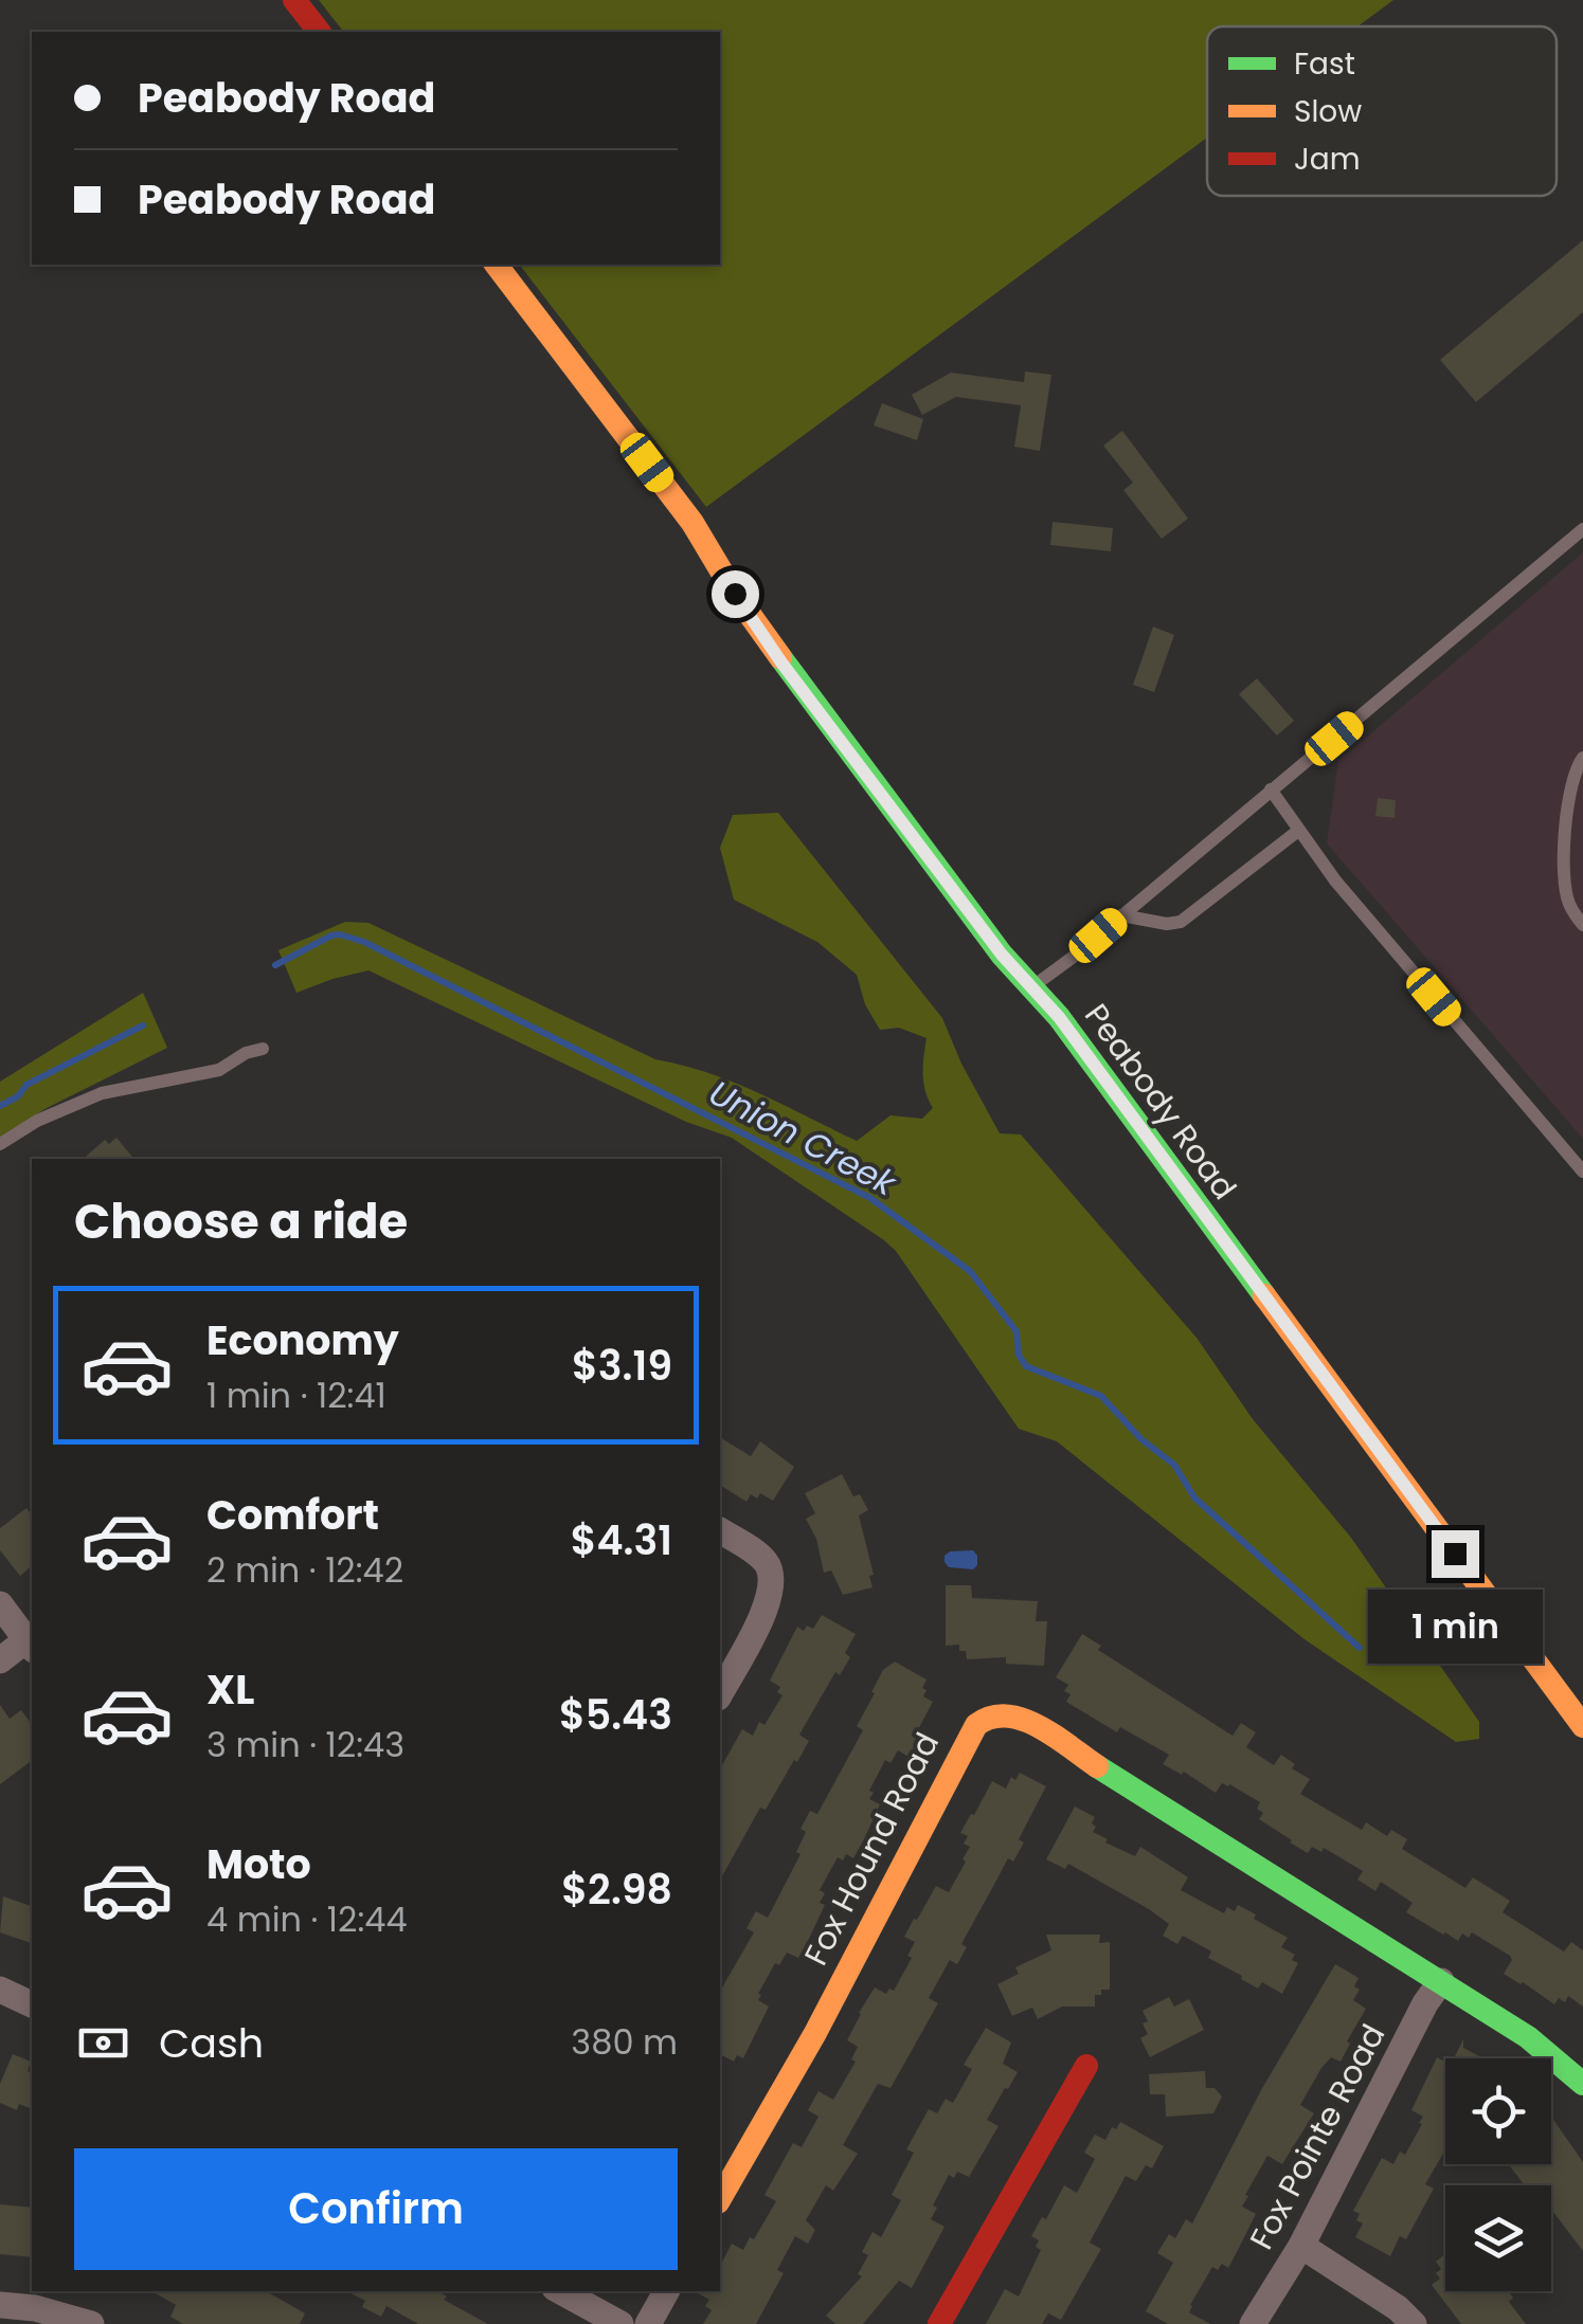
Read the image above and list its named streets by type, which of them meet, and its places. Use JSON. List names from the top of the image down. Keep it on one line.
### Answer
{"streets":{"main road":["Peabody Road","Fox Hound Road"],"street":["Fox Pointe Road"]},"crossings":[["Fox Hound Road","Fox Pointe Road"]],"water":["Union Creek"],"legend":["Fast","Slow","Jam"],"page":{"banner":["Peabody Road","Peabody Road"],"heading":"Choose a ride","list":[{"name":"Economy","note":"1 min · 12:41","value":"$3.19"},{"name":"Comfort","note":"2 min · 12:42","value":"$4.31"},{"name":"XL","note":"3 min · 12:43","value":"$5.43"},{"name":"Moto","note":"4 min · 12:44","value":"$2.98"}],"bubble":"1 min","pay":["Cash","380 m"],"buttons":"Confirm"}}
